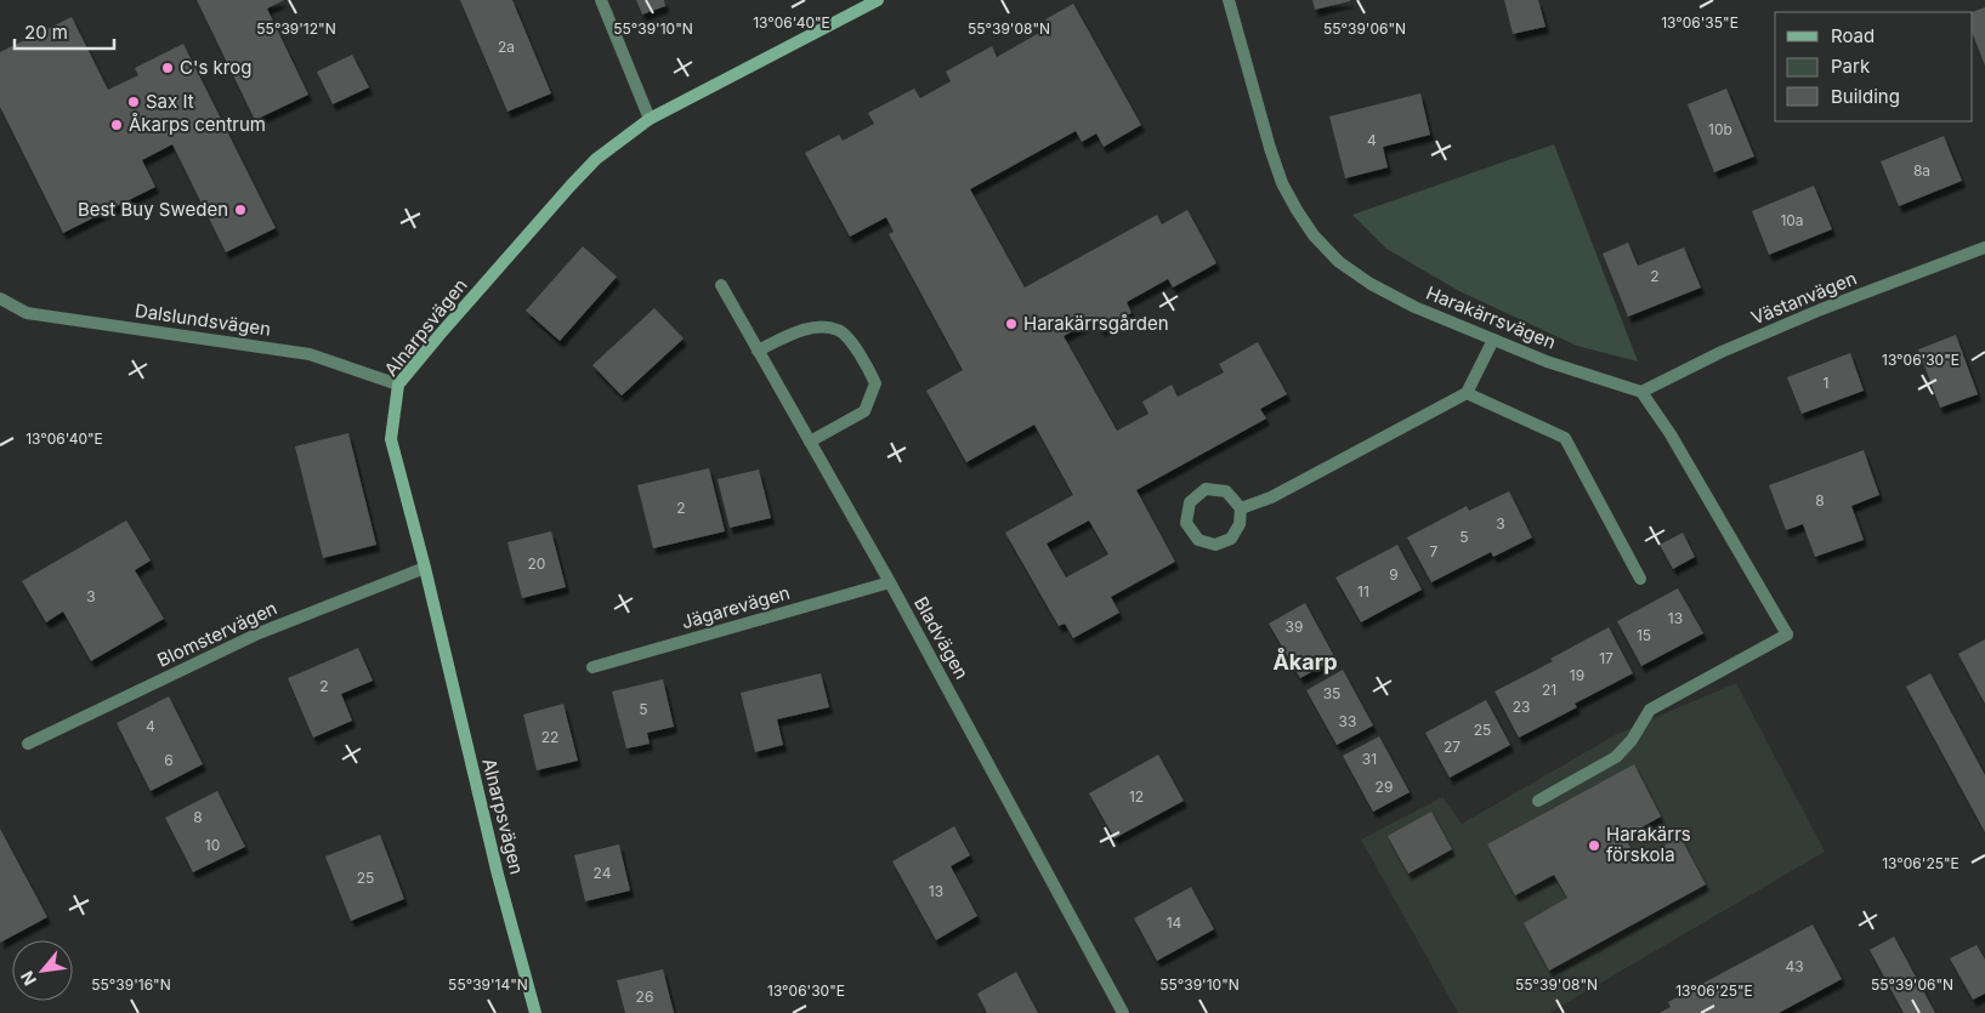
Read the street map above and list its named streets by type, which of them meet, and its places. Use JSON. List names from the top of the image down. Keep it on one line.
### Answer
{"streets":{"street":["Västanvägen","Harakärrsvägen","Dalslundsvägen","Alnarpsvägen","Jägarevägen","Blomstervägen","Bladvägen"]},"crossings":[["Västanvägen","Harakärrsvägen"],["Dalslundsvägen","Alnarpsvägen"],["Alnarpsvägen","Blomstervägen"],["Jägarevägen","Bladvägen"]],"districts":["Åkarp"],"places":["C's krog","Sax It","Åkarps centrum","Best Buy Sweden","Harakärrsgården","Harakärrs förskola"],"house_numbers":["2a","10b","4","8a","10a","2","1","8","2","3","5","7","20","9","11","3","13","39","15","17","19","2","21","35","23","5","33","4","25","22","27","31","6","29","12","8","10","24","25","13","14","43","26"],"legend":["Road","Park","Building"],"scale_bar":"20 m","north":"bottom left","coordinates":["13°06'35\"E","13°06'40\"E","55°39'12\"N","55°39'10\"N","55°39'08\"N","55°39'06\"N","13°06'30\"E","13°06'25\"E","55°39'16\"N","55°39'14\"N"]}
